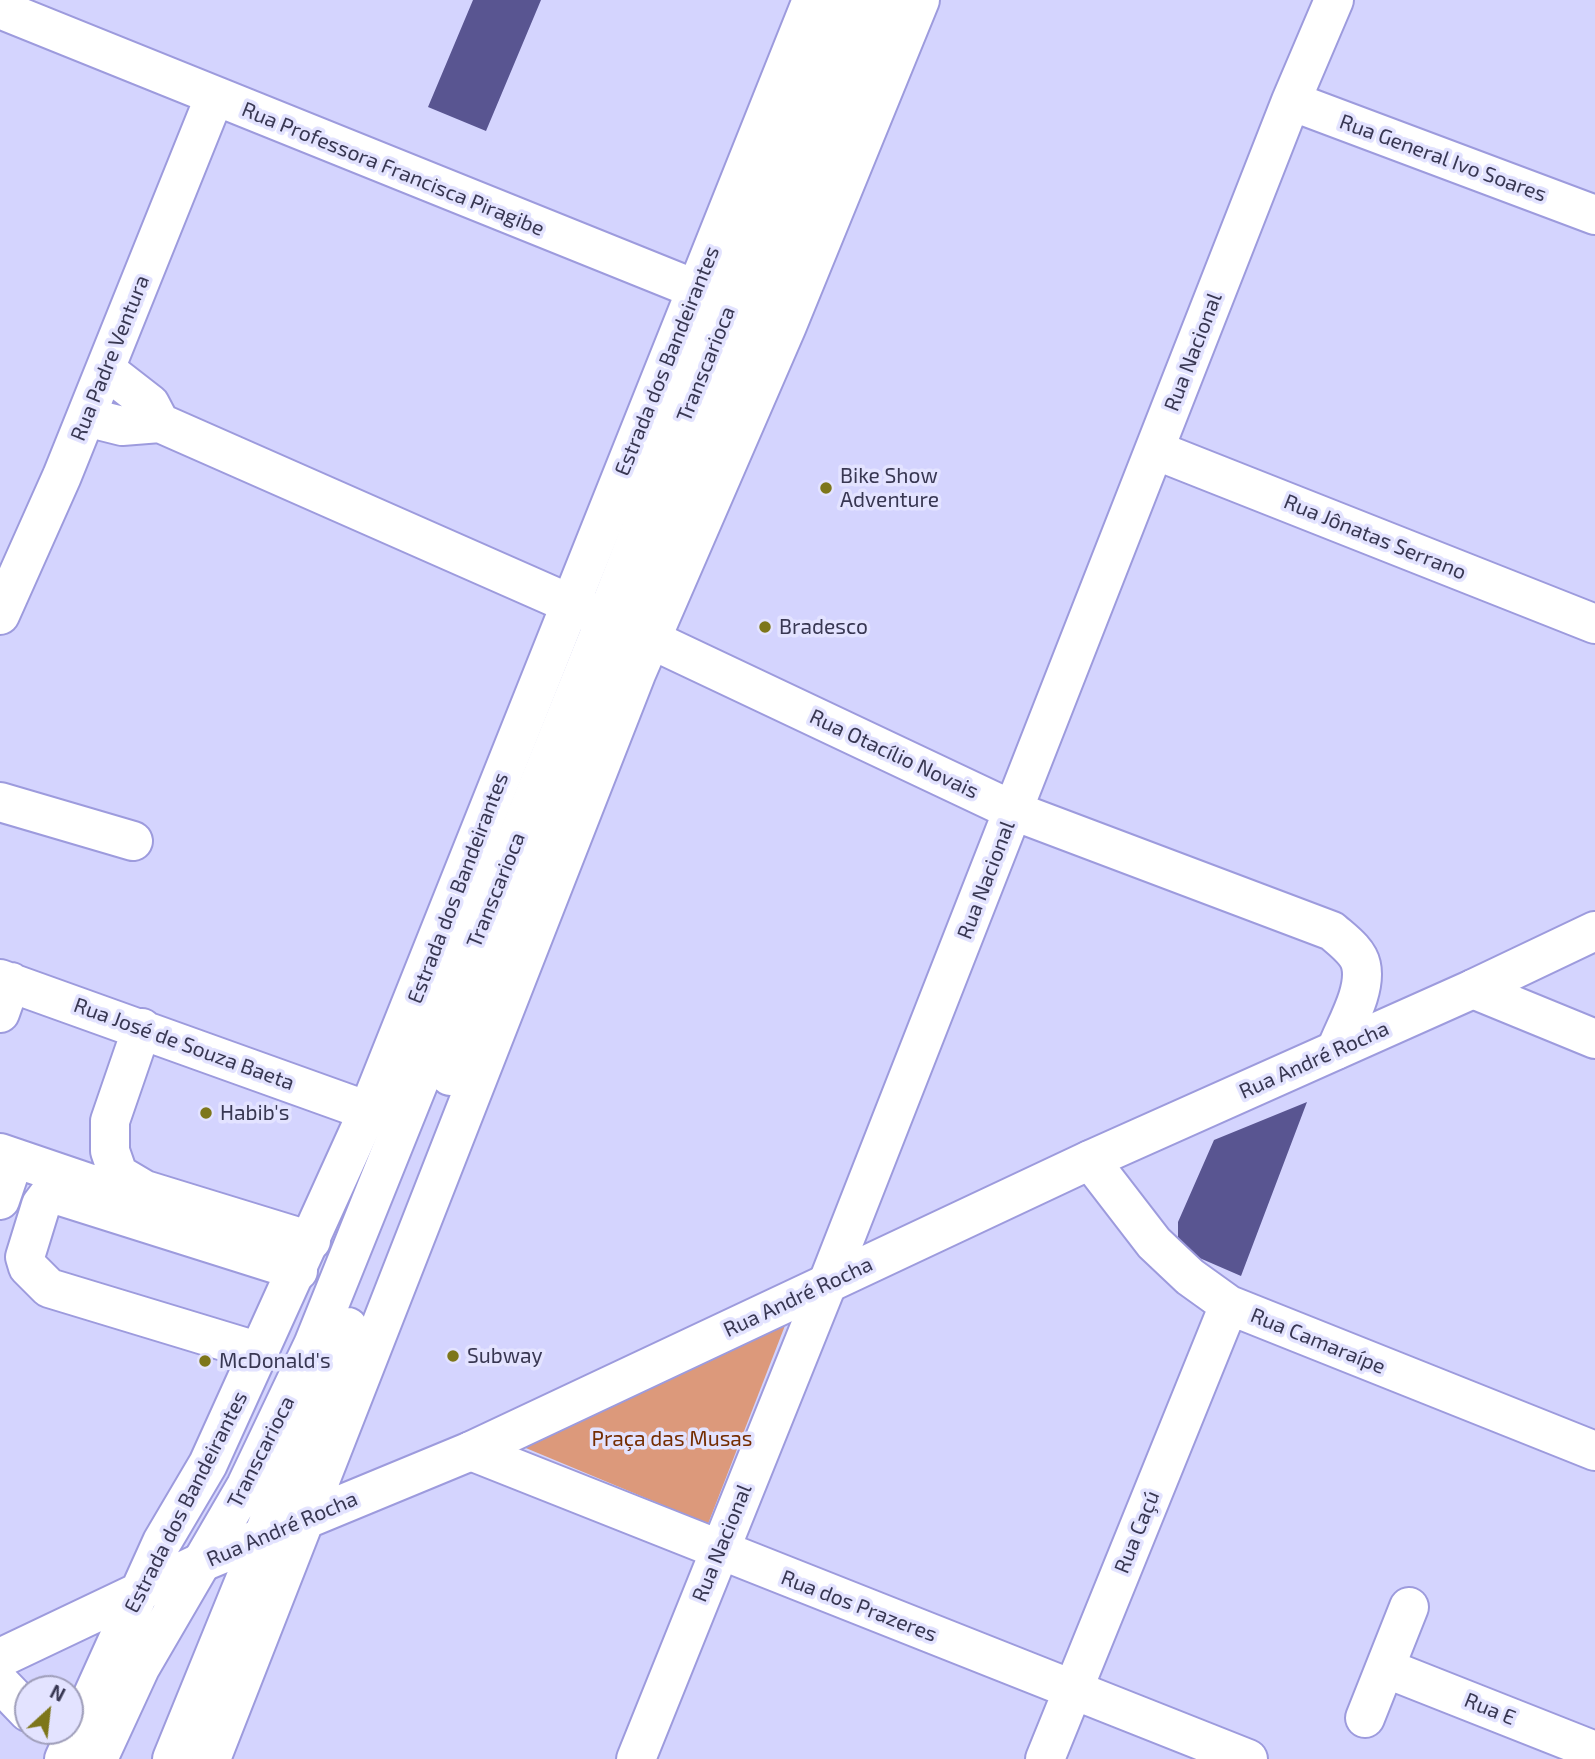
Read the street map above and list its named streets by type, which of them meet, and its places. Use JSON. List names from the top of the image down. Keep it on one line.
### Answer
{"streets":{"street":["Rua General Ivo Soares","Rua Professora Francisca Piragibe","Rua Nacional","Rua Padre Ventura","Estrada dos Bandeirantes","Transcarioca","Rua Jônatas Serrano","Rua Otacílio Novais","Rua José de Souza Baeta","Rua André Rocha","Rua Camaraípe","Rua Caçú","Rua dos Prazeres","Rua E"]},"crossings":[["Rua General Ivo Soares","Rua Nacional"],["Rua Professora Francisca Piragibe","Rua Padre Ventura"],["Rua Professora Francisca Piragibe","Estrada dos Bandeirantes"],["Rua Professora Francisca Piragibe","Transcarioca"],["Rua Nacional","Rua Jônatas Serrano"],["Rua Nacional","Rua Otacílio Novais"],["Rua Nacional","Rua André Rocha"],["Rua Nacional","Rua dos Prazeres"],["Estrada dos Bandeirantes","Transcarioca"],["Estrada dos Bandeirantes","Rua Otacílio Novais"],["Estrada dos Bandeirantes","Rua José de Souza Baeta"],["Estrada dos Bandeirantes","Rua André Rocha"],["Transcarioca","Rua Otacílio Novais"],["Transcarioca","Rua André Rocha"],["Rua Otacílio Novais","Rua André Rocha"],["Rua André Rocha","Rua Camaraípe"],["Rua André Rocha","Rua dos Prazeres"],["Rua Camaraípe","Rua Caçú"],["Rua Caçú","Rua dos Prazeres"]],"parks":["Praça das Musas"],"places":["Bike Show Adventure","Bradesco","Habib's","Subway","McDonald's"],"north":"top right"}
